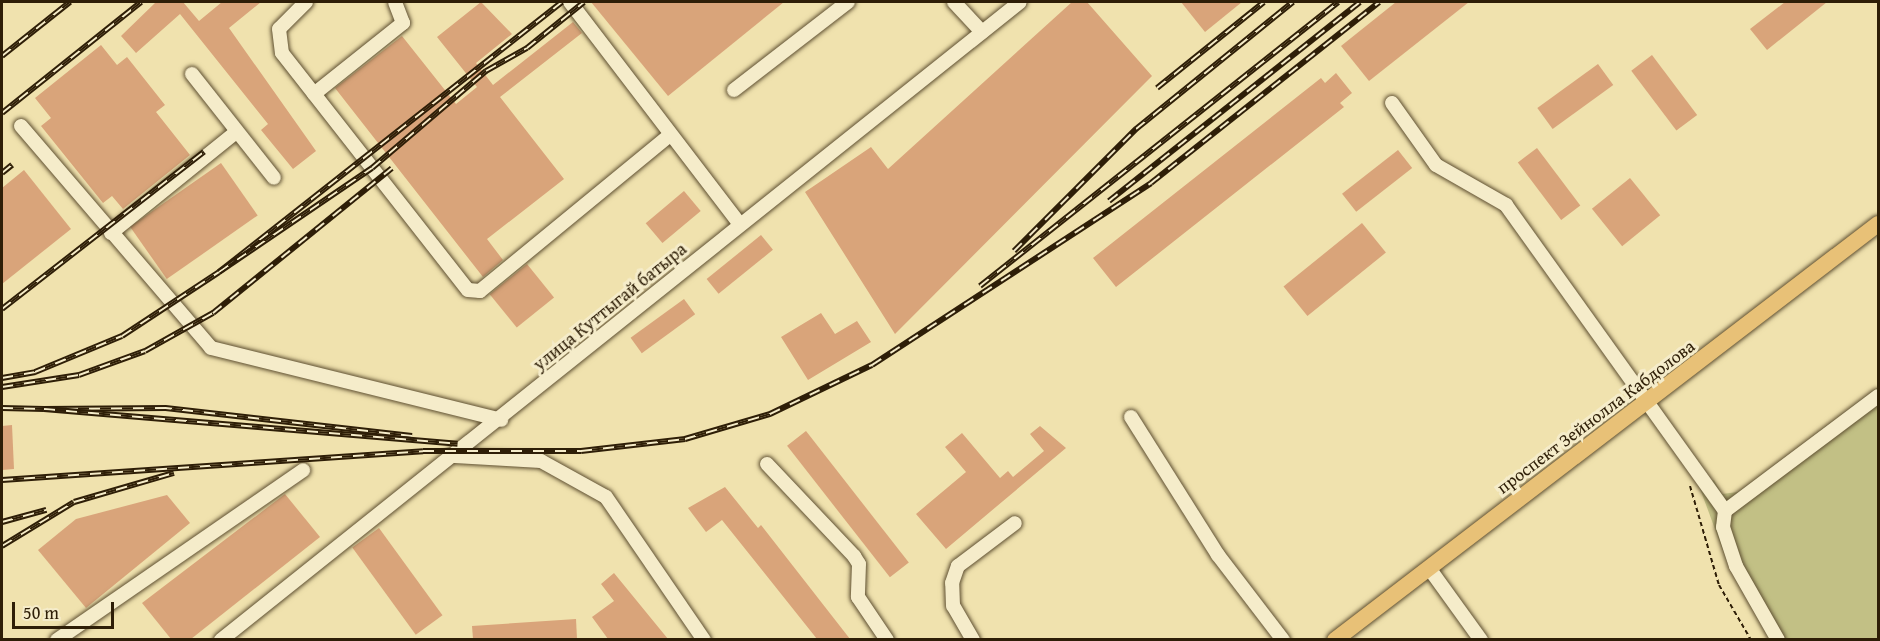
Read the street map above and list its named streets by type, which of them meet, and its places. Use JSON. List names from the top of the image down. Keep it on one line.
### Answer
{"streets":{"main road":["проспект Зейнолла Кабдолова"],"street":["улица Куттыгай батыра"]},"scale_bar":"50 m"}
